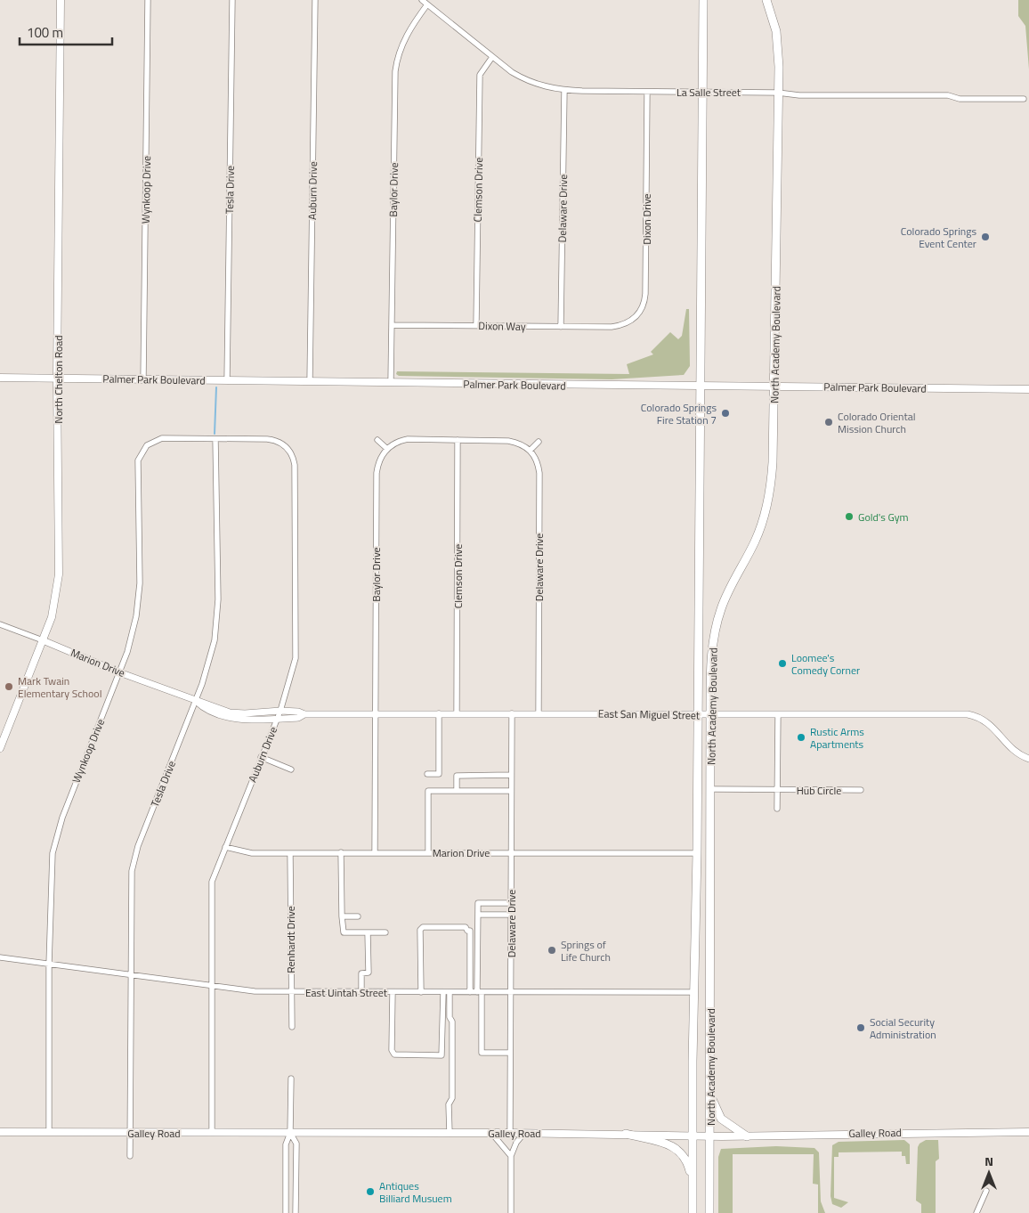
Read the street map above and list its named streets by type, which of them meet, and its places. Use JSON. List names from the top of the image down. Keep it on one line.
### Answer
{"streets":{"highway":["North Academy Boulevard"],"main road":["North Chelton Road","Palmer Park Boulevard","Galley Road"],"street":["La Salle Street","Wynkoop Drive","Tesla Drive","Baylor Drive","Clemson Drive","Auburn Drive","Delaware Drive","Dixon Drive","Dixon Way","Marion Drive","East San Miguel Street","Hub Circle","Renhardt Drive","East Uintah Street"]},"crossings":[["La Salle Street","Baylor Drive"],["La Salle Street","Clemson Drive"],["La Salle Street","Delaware Drive"],["La Salle Street","Dixon Drive"],["La Salle Street","North Academy Boulevard"],["Wynkoop Drive","Tesla Drive"],["Wynkoop Drive","Auburn Drive"],["Wynkoop Drive","Palmer Park Boulevard"],["Wynkoop Drive","Marion Drive"],["Wynkoop Drive","East Uintah Street"],["Wynkoop Drive","Galley Road"],["Tesla Drive","Auburn Drive"],["Tesla Drive","Palmer Park Boulevard"],["Tesla Drive","Marion Drive"],["Tesla Drive","East Uintah Street"],["Tesla Drive","Galley Road"],["Baylor Drive","Dixon Way"],["Baylor Drive","Palmer Park Boulevard"],["Baylor Drive","Marion Drive"],["Baylor Drive","East San Miguel Street"],["Clemson Drive","Dixon Way"],["Clemson Drive","East San Miguel Street"],["Auburn Drive","Palmer Park Boulevard"],["Auburn Drive","Marion Drive"],["Auburn Drive","East San Miguel Street"],["Auburn Drive","East Uintah Street"],["Auburn Drive","Galley Road"],["Delaware Drive","Dixon Way"],["Delaware Drive","Marion Drive"],["Delaware Drive","East San Miguel Street"],["Delaware Drive","East Uintah Street"],["Delaware Drive","Galley Road"],["Dixon Drive","Dixon Way"],["North Academy Boulevard","Palmer Park Boulevard"],["North Academy Boulevard","Marion Drive"],["North Academy Boulevard","East San Miguel Street"],["North Academy Boulevard","Hub Circle"],["North Academy Boulevard","East Uintah Street"],["North Academy Boulevard","Galley Road"],["North Chelton Road","Palmer Park Boulevard"],["North Chelton Road","Marion Drive"],["Marion Drive","East San Miguel Street"],["Marion Drive","Renhardt Drive"],["Renhardt Drive","East Uintah Street"]],"places":["Colorado Springs Event Center","Colorado Springs Fire Station 7","Colorado Oriental Mission Church","Gold's Gym","Loomee's Comedy Corner","Mark Twain Elementary School","Rustic Arms Apartments","Springs of Life Church","Social Security Administration","Antiques Billiard Musuem"],"scale_bar":"100 m","north":"top"}
